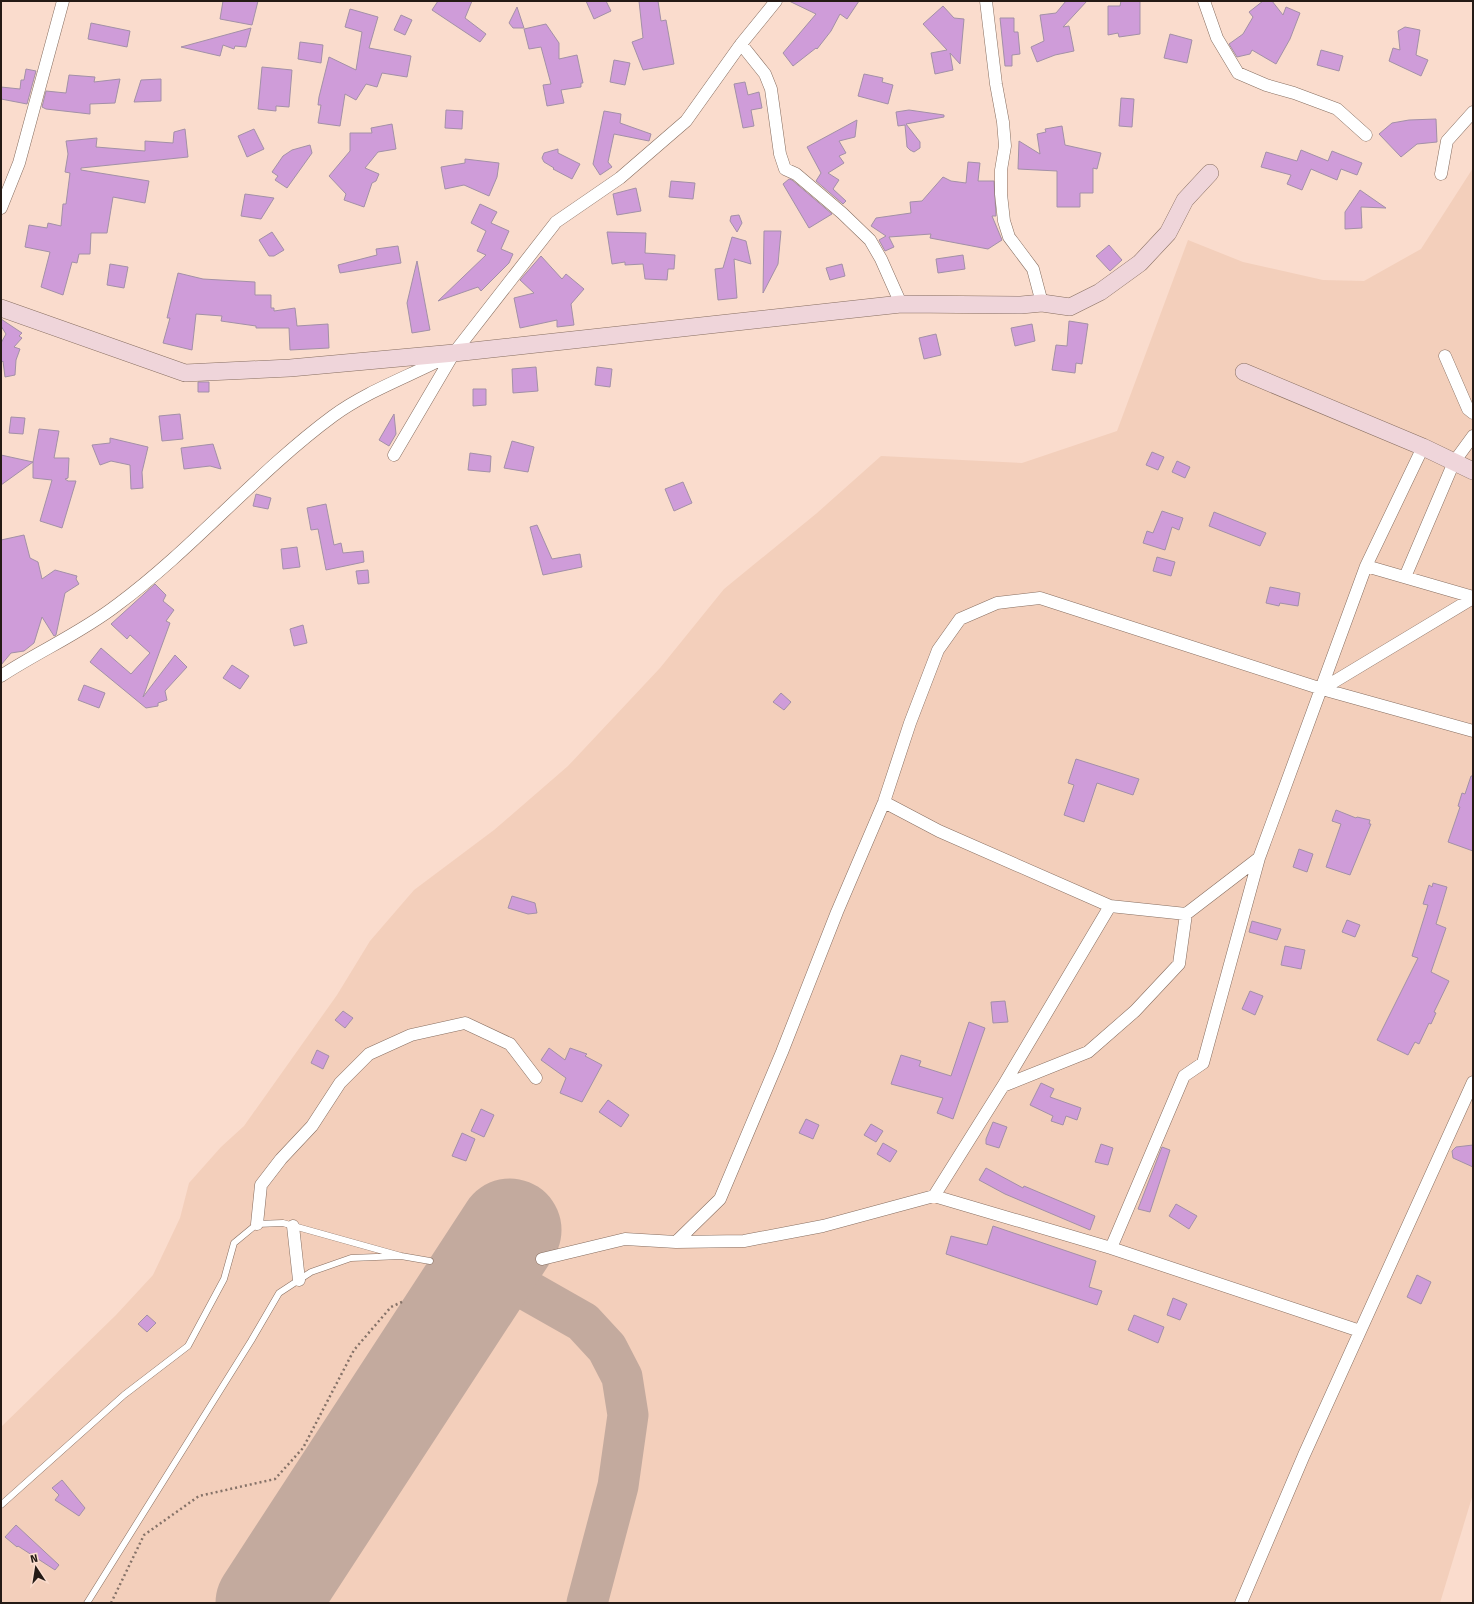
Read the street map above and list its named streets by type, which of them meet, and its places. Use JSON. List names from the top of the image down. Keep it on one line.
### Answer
{"north":"top"}
